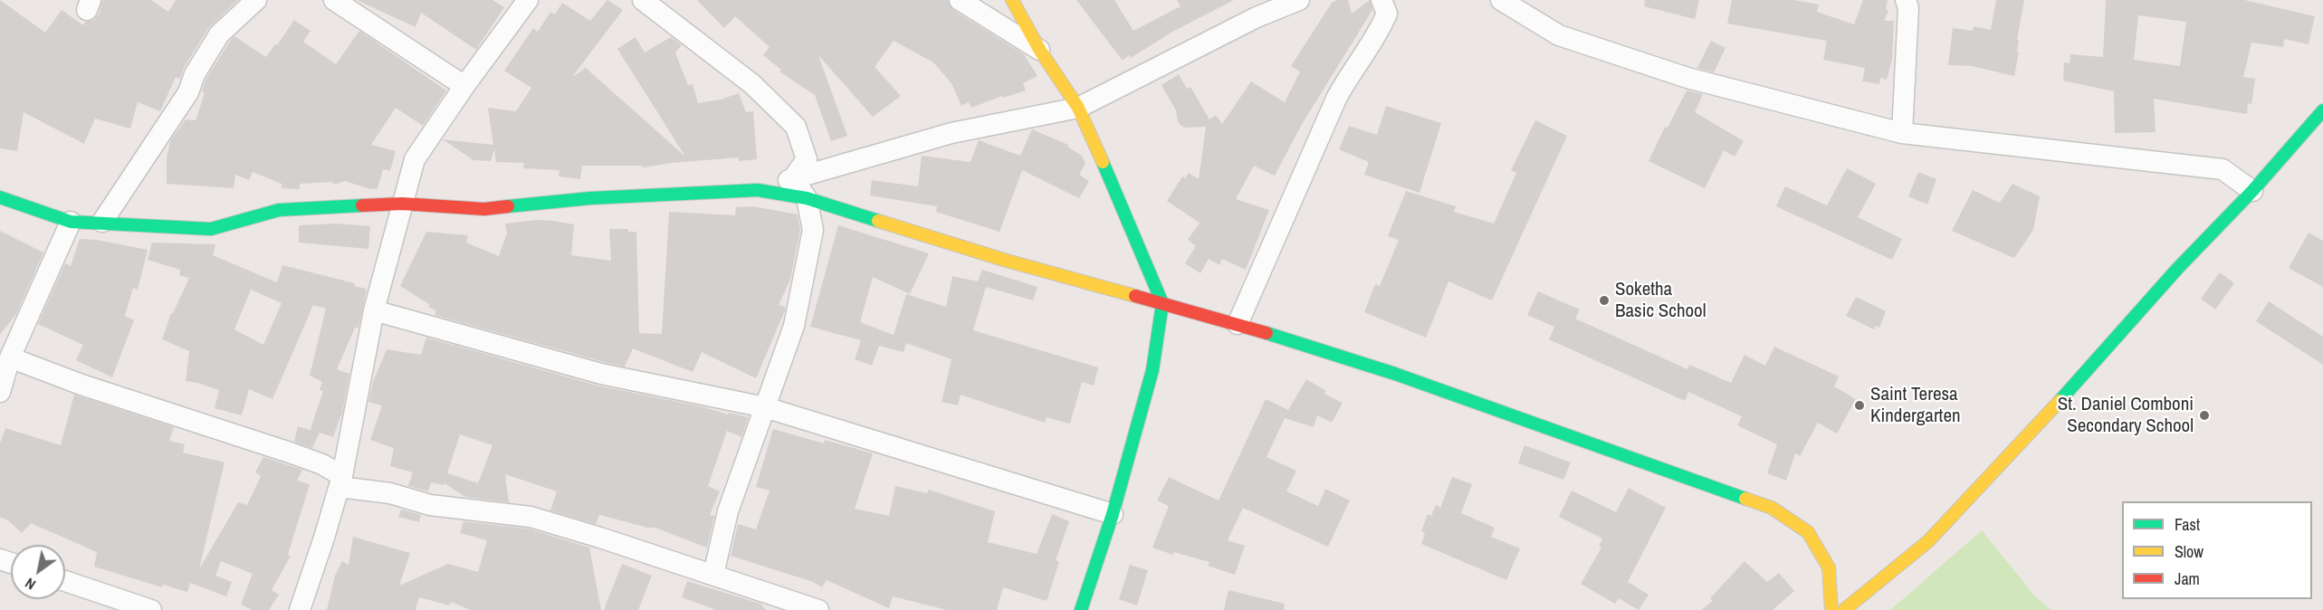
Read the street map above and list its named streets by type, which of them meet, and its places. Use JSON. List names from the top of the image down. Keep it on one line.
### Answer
{"places":["Soketha Basic School","Saint Teresa Kindergarten","St. Daniel Comboni Secondary School"],"legend":["Fast","Slow","Jam"],"north":"bottom left"}
